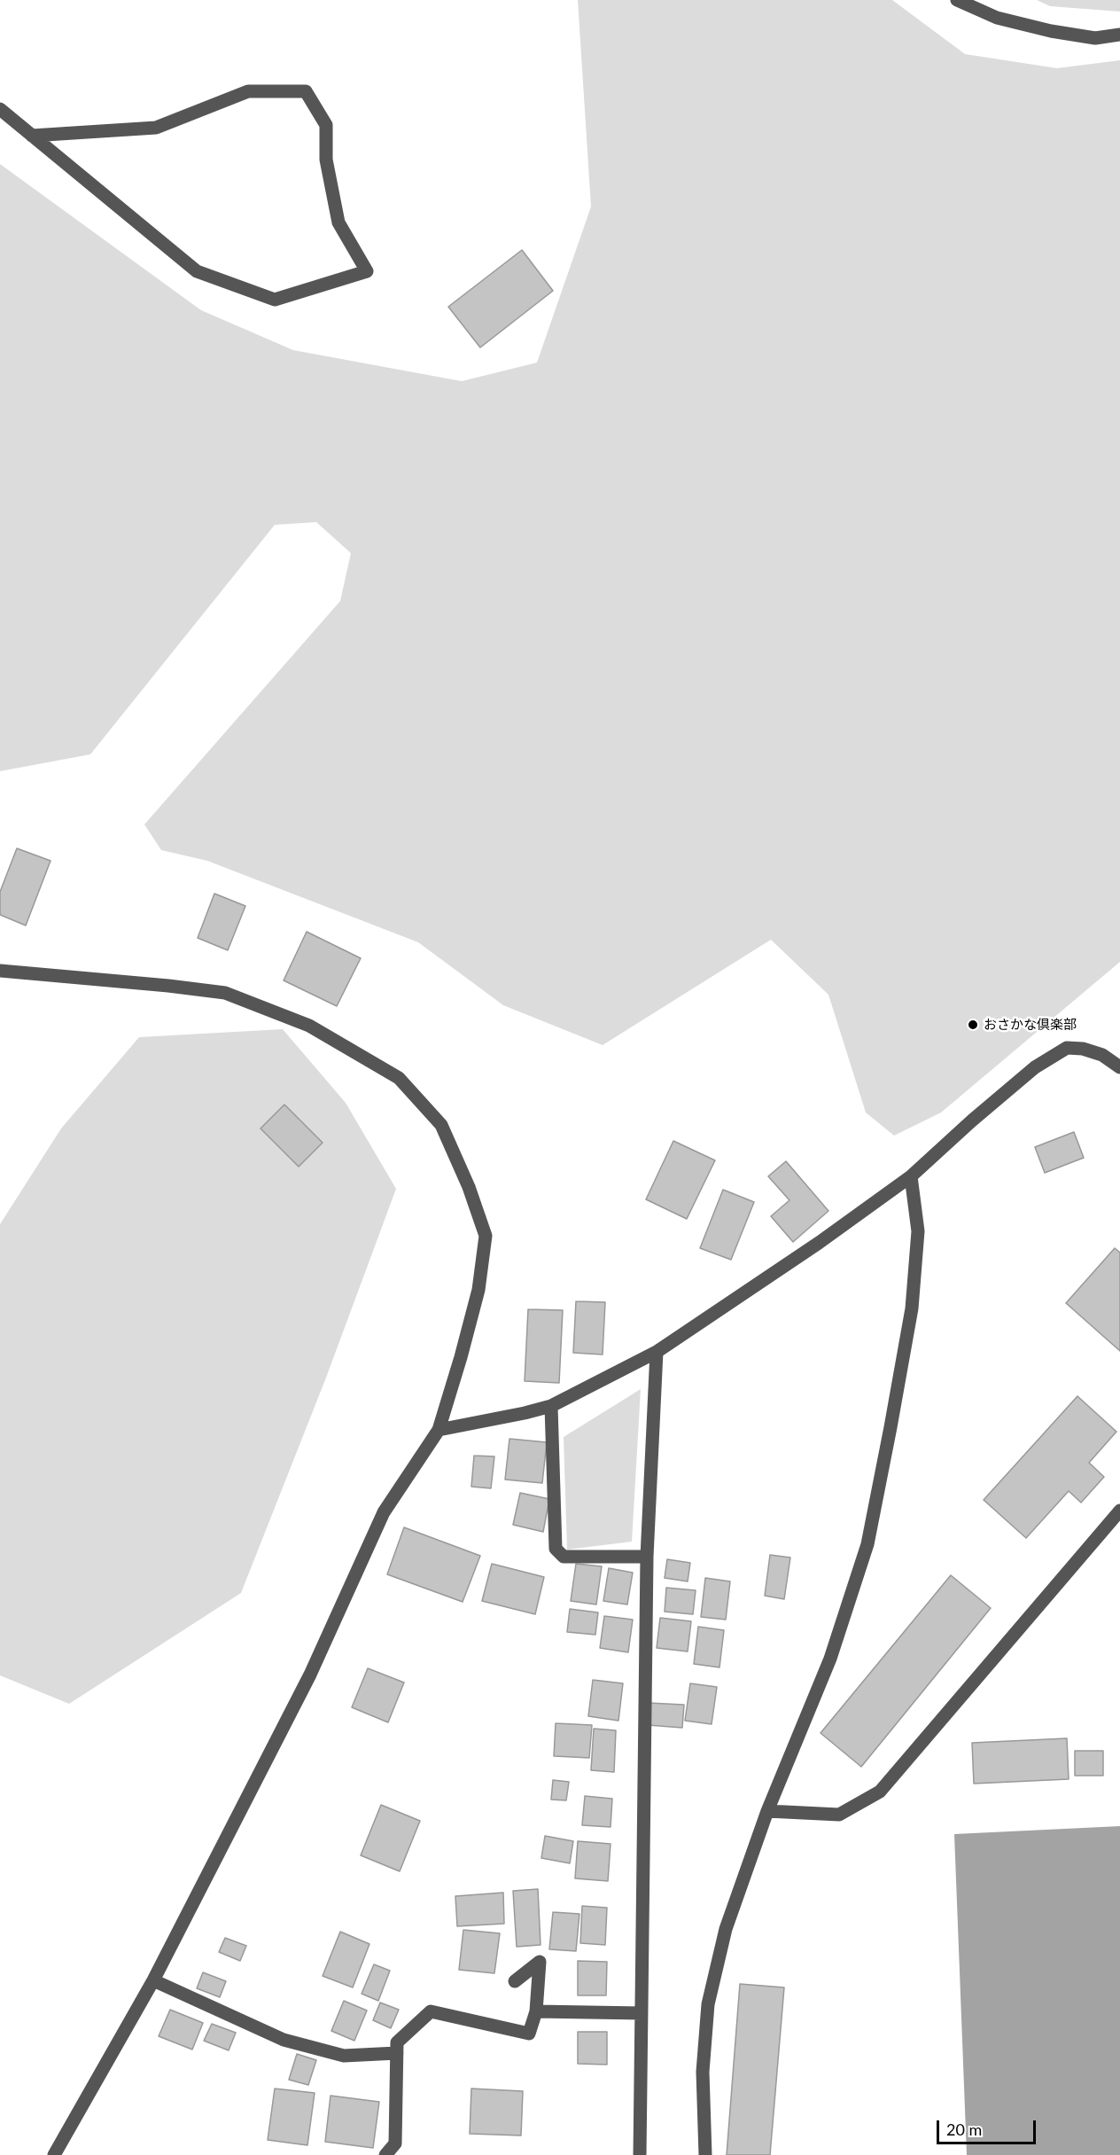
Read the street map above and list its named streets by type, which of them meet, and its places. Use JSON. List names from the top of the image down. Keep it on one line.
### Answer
{"places":["おさかな倶楽部"],"scale_bar":"20 m"}
